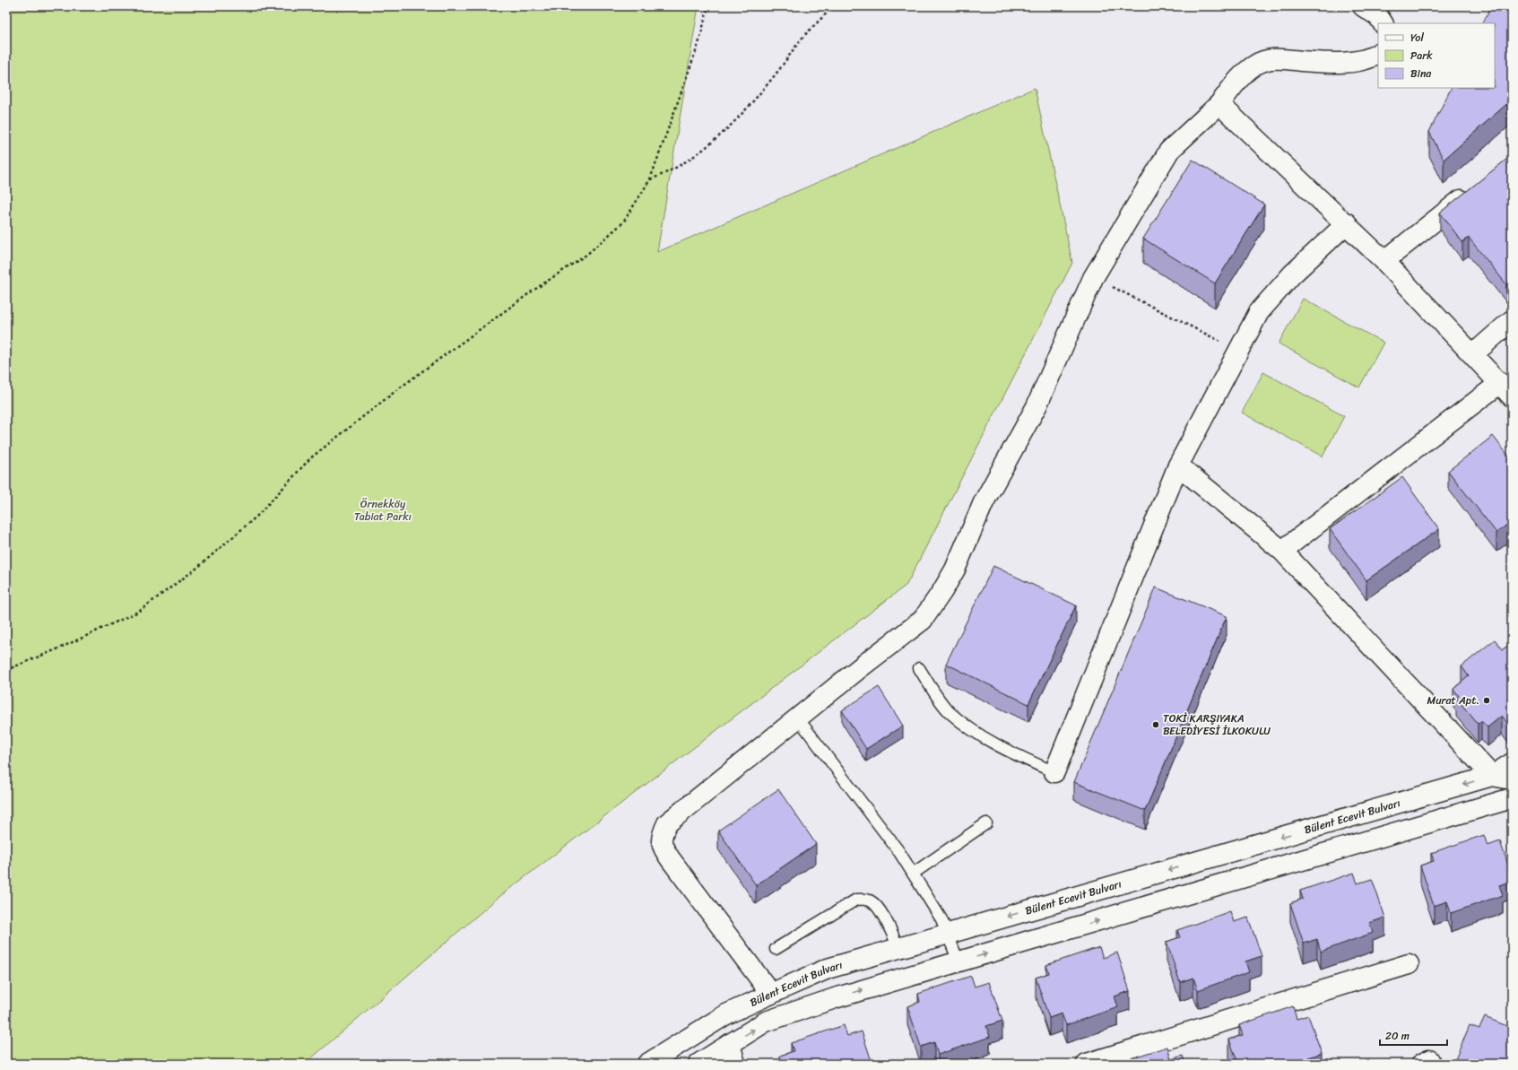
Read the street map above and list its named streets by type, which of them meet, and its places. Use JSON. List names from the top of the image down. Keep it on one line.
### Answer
{"streets":{"street":["Bülent Ecevit Bulvarı"]},"parks":["Örnekköy Tabiat Parkı"],"places":["Murat Apt.","TOKİ KARŞIYAKA BELEDİYESİ İLKOKULU"],"legend":["Yol","Park","Bina"],"scale_bar":"20 m"}
